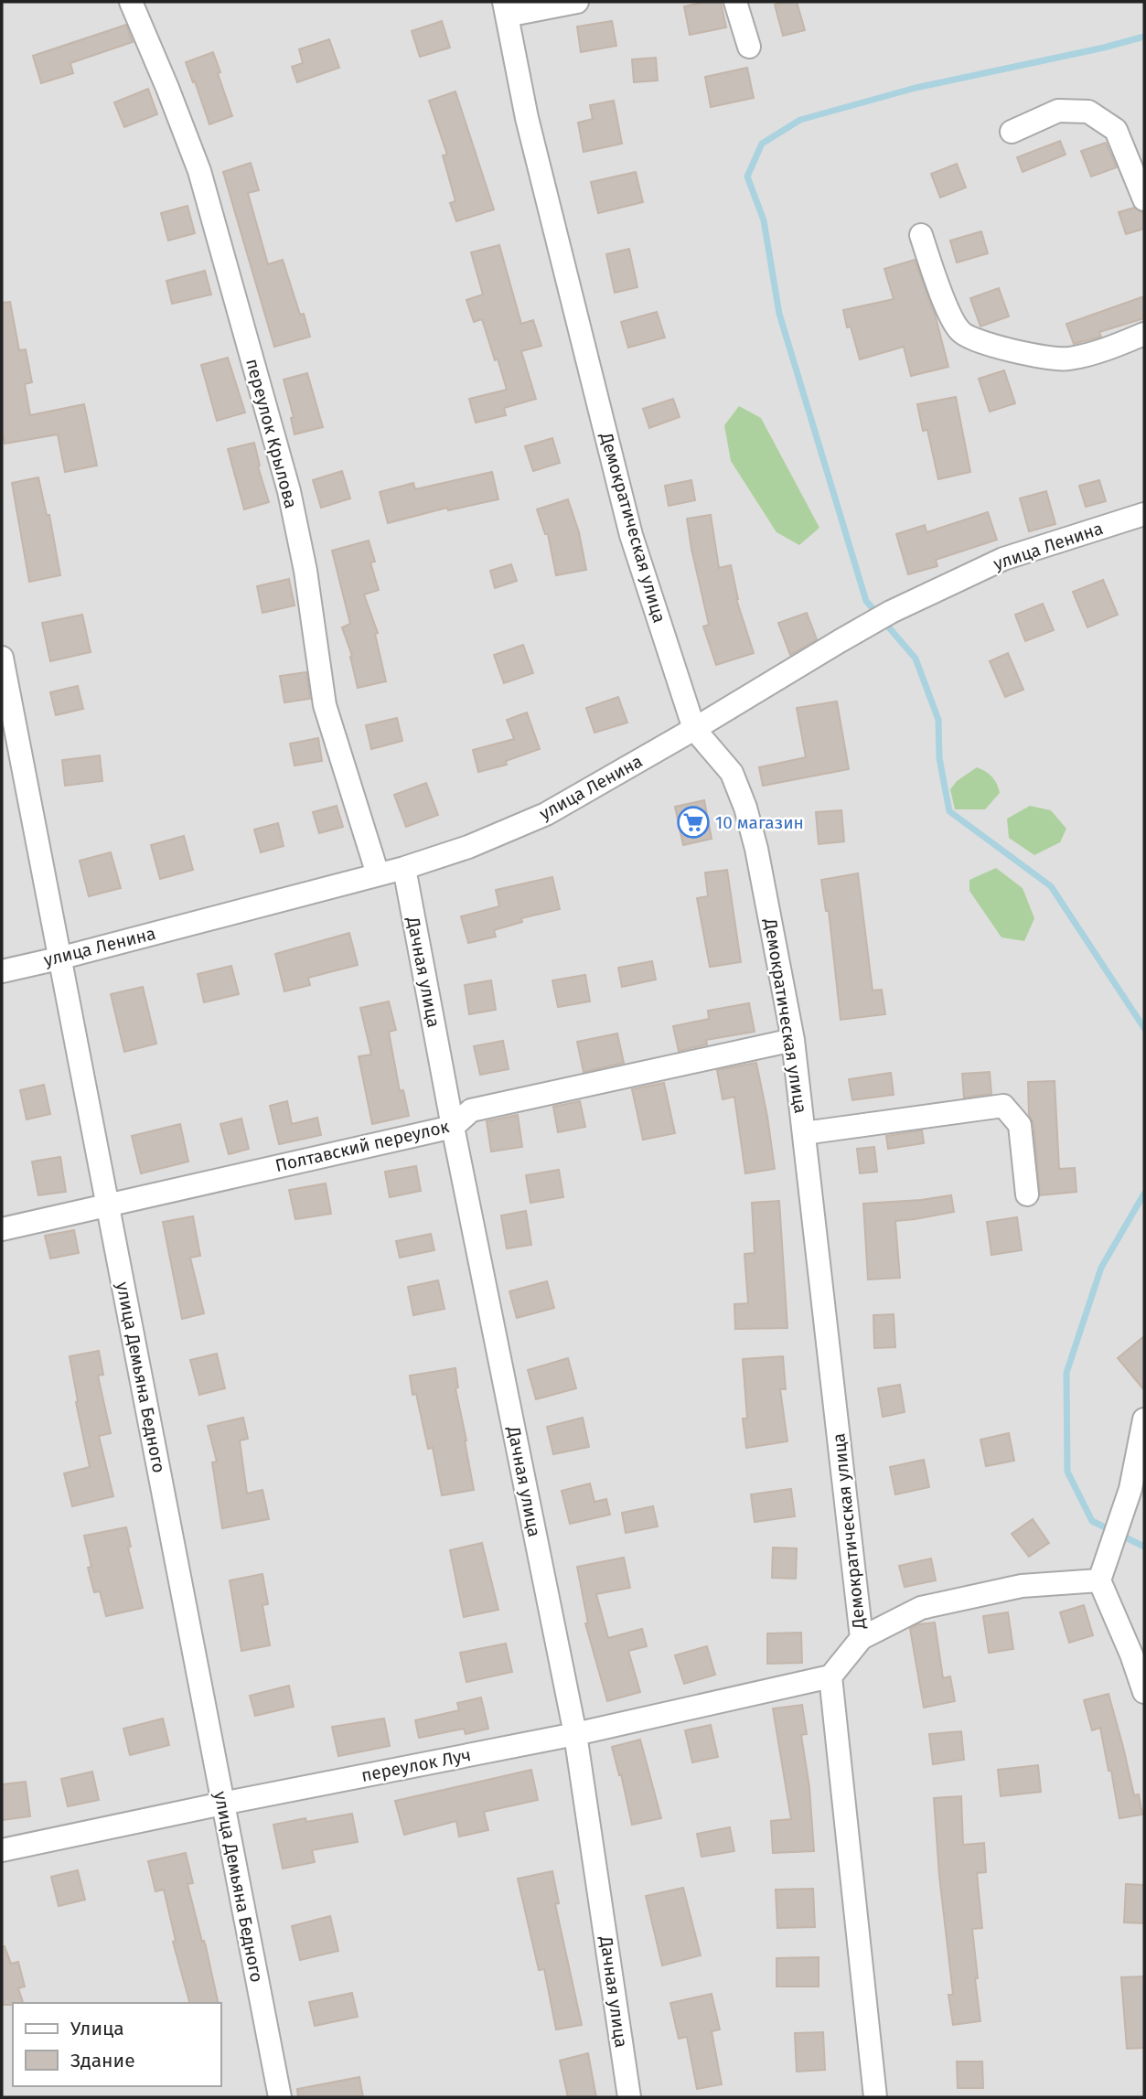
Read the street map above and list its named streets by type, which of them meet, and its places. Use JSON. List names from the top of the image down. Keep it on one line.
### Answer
{"streets":{"street":["переулок Крылова","Демократическая улица","улица Ленина","Дачная улица","Полтавский переулок","улица Демьяна Бедного","переулок Луч"]},"crossings":[["переулок Крылова","улица Ленина"],["Демократическая улица","улица Ленина"],["Демократическая улица","Полтавский переулок"],["Демократическая улица","переулок Луч"],["улица Ленина","Дачная улица"],["улица Ленина","улица Демьяна Бедного"],["Дачная улица","Полтавский переулок"],["Дачная улица","переулок Луч"],["Полтавский переулок","улица Демьяна Бедного"],["улица Демьяна Бедного","переулок Луч"]],"places":{"supermarket":["10 магазин"]},"legend":["Улица","Здание"]}
